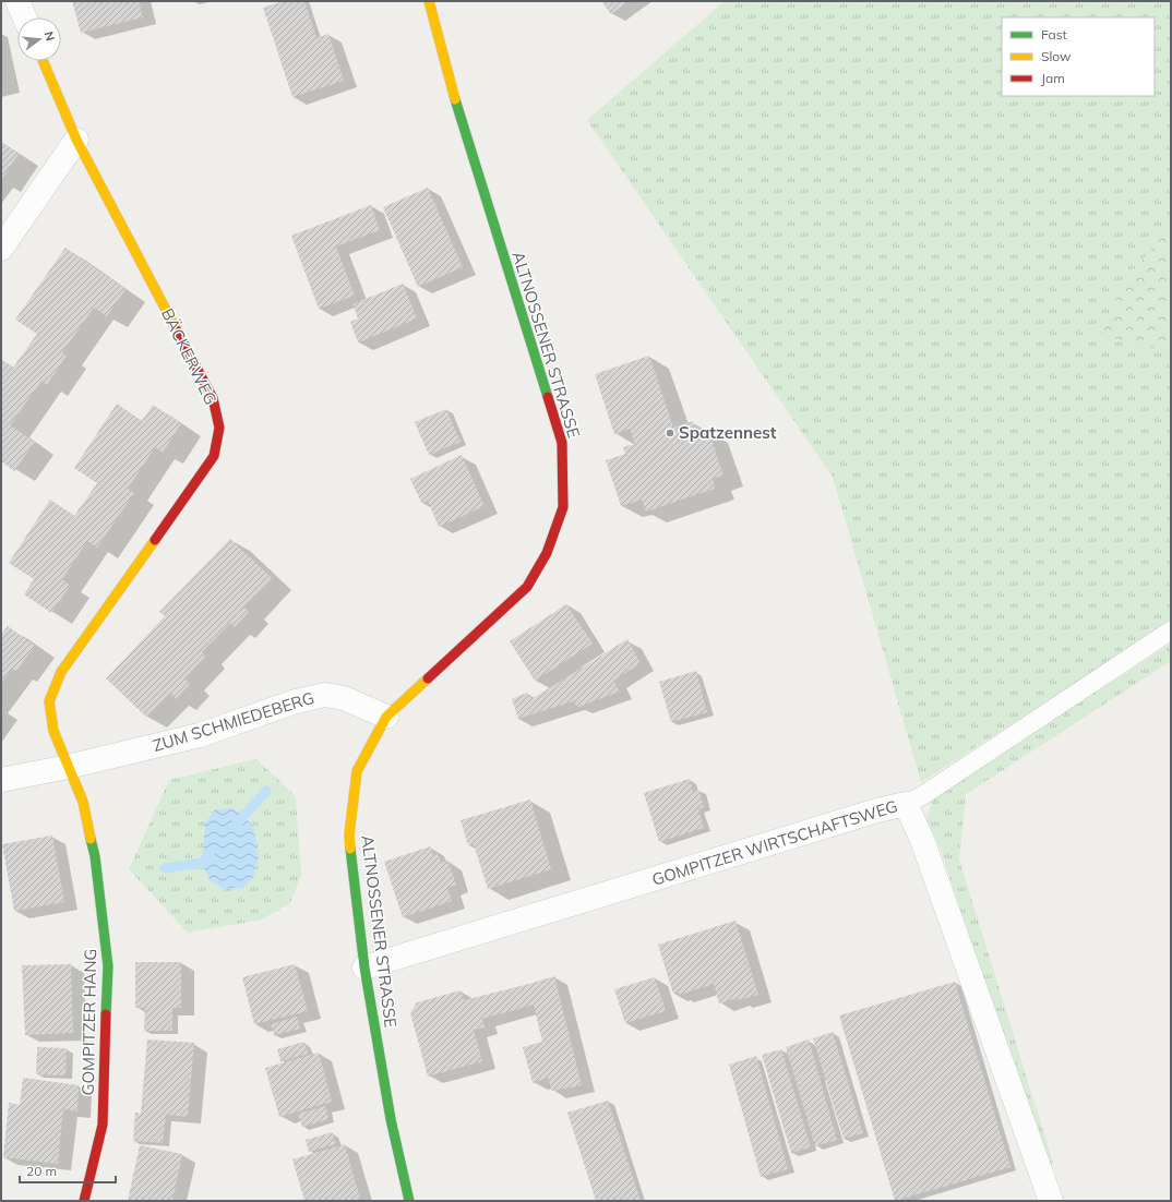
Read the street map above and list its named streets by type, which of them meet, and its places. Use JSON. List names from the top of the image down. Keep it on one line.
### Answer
{"streets":{"street":["ALTNOSSENER STRASSE","BÄCKERWEG","ZUM SCHMIEDEBERG","GOMPITZER WIRTSCHAFTSWEG","GOMPITZER HANG"]},"crossings":[["ALTNOSSENER STRASSE","ZUM SCHMIEDEBERG"],["ALTNOSSENER STRASSE","GOMPITZER WIRTSCHAFTSWEG"],["BÄCKERWEG","ZUM SCHMIEDEBERG"],["BÄCKERWEG","GOMPITZER HANG"],["ZUM SCHMIEDEBERG","GOMPITZER HANG"]],"places":["Spatzennest"],"legend":["Fast","Slow","Jam"],"scale_bar":"20 m","north":"right"}
